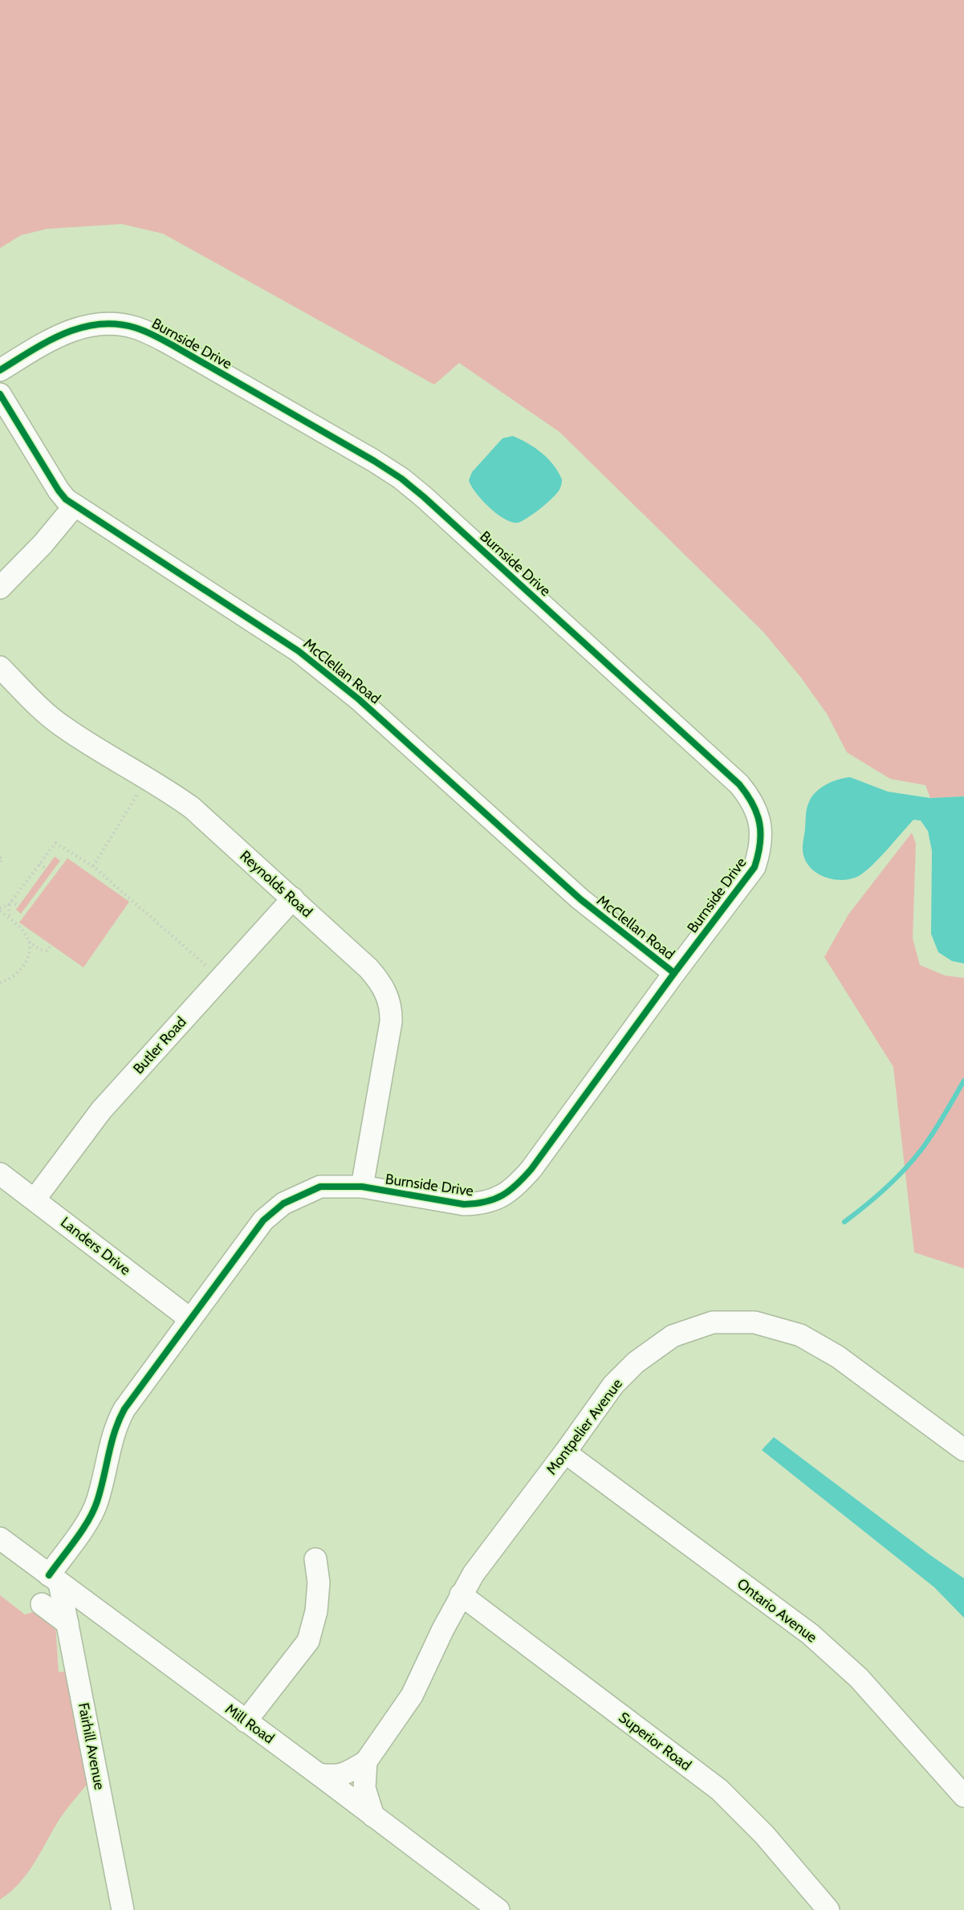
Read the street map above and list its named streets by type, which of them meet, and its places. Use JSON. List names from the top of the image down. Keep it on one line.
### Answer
{"streets":{"street":["Burnside Drive","McClellan Road","Reynolds Road","Butler Road","Landers Drive","Montpelier Avenue","Ontario Avenue","Mill Road","Superior Road","Fairhill Avenue"]},"crossings":[["Burnside Drive","McClellan Road"],["Burnside Drive","Reynolds Road"],["Burnside Drive","Landers Drive"],["Burnside Drive","Mill Road"],["Burnside Drive","Fairhill Avenue"],["Reynolds Road","Butler Road"],["Butler Road","Landers Drive"],["Montpelier Avenue","Ontario Avenue"],["Montpelier Avenue","Mill Road"],["Montpelier Avenue","Superior Road"],["Mill Road","Fairhill Avenue"]]}
